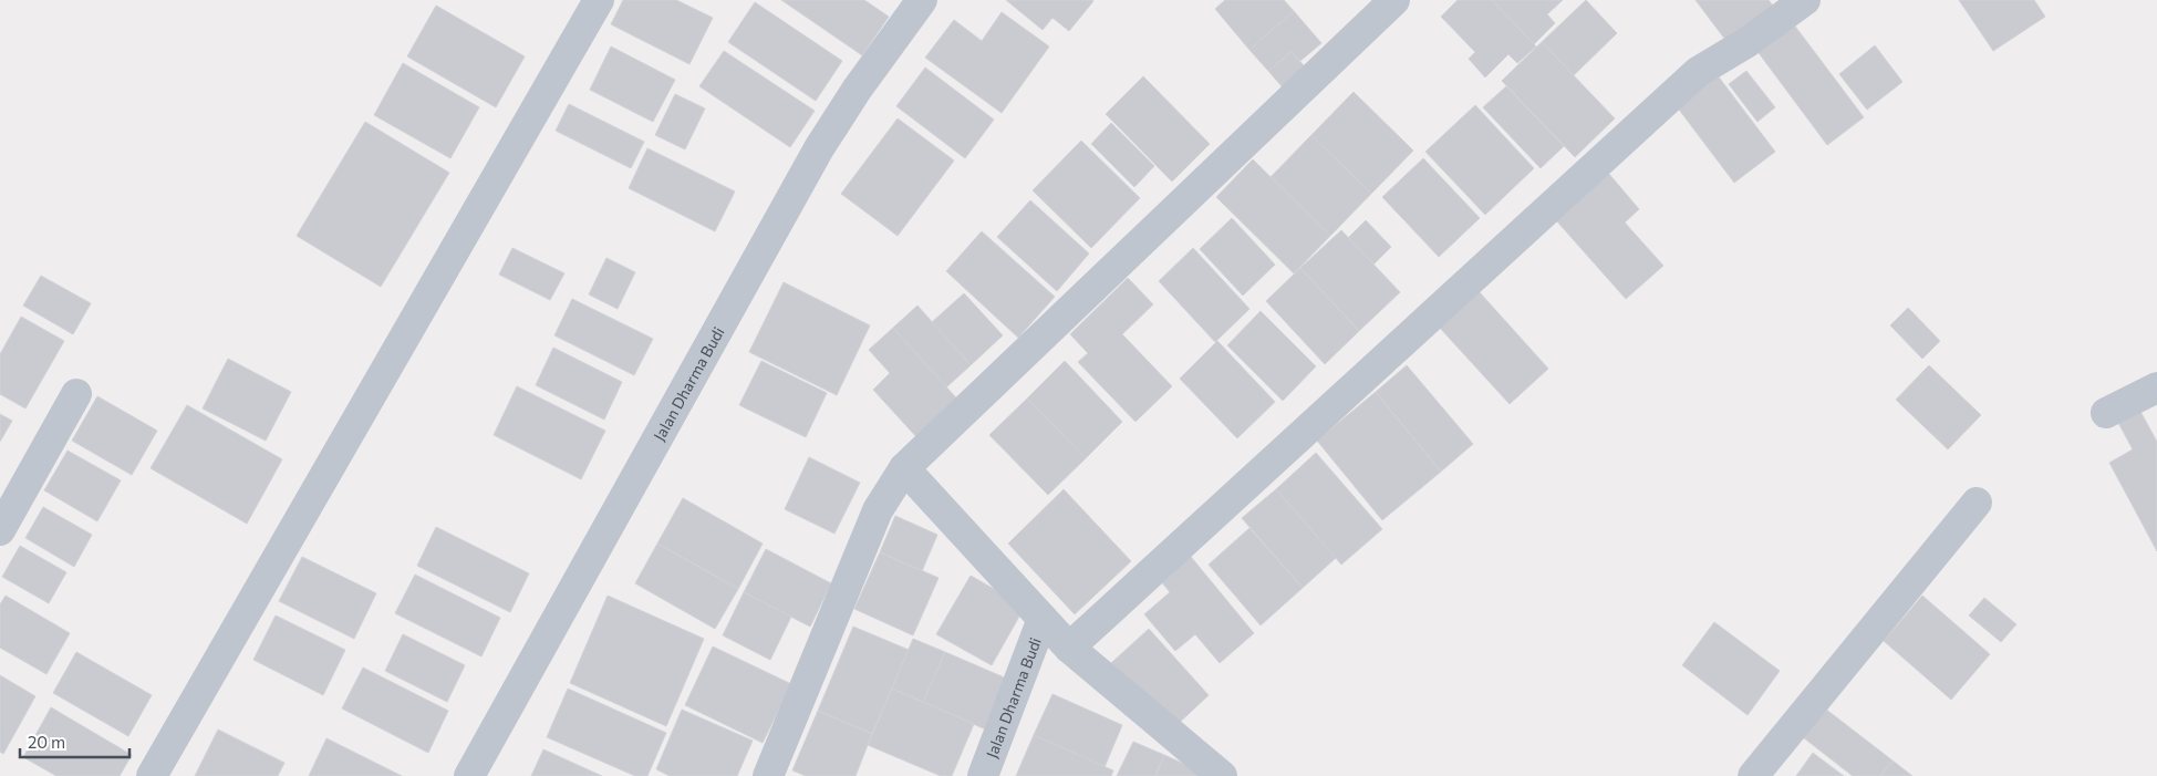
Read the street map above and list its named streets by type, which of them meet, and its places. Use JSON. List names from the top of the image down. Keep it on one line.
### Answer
{"streets":{"street":["Jalan Dharma Budi"]},"scale_bar":"20 m"}
